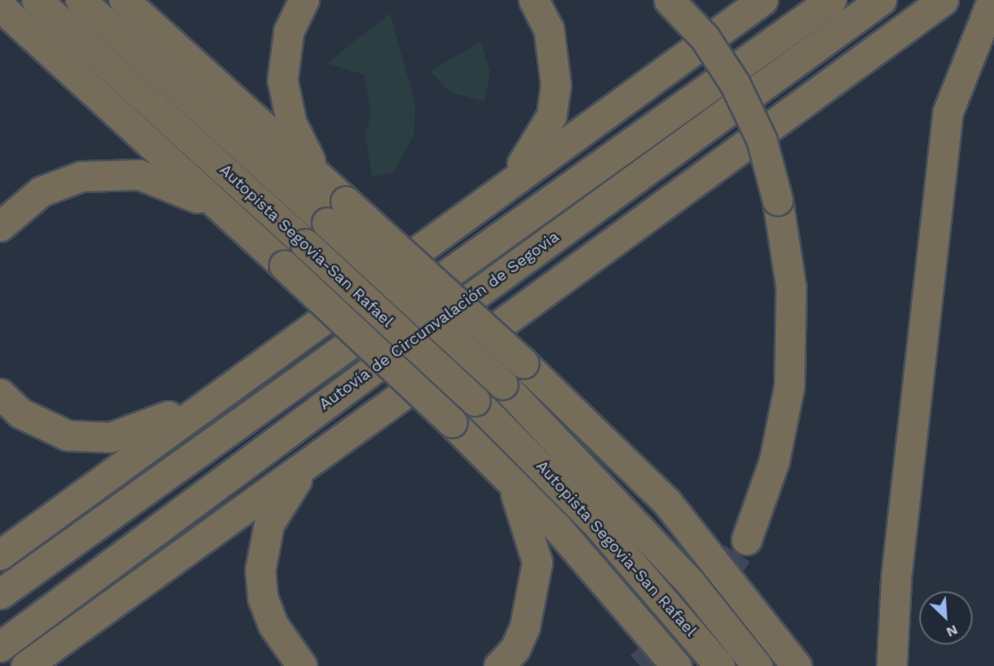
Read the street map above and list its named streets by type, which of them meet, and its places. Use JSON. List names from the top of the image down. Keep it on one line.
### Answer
{"streets":{"highway":["Autopista Segovia-San Rafael","Autovía de Circunvalación de Segovia"]},"north":"bottom right"}
